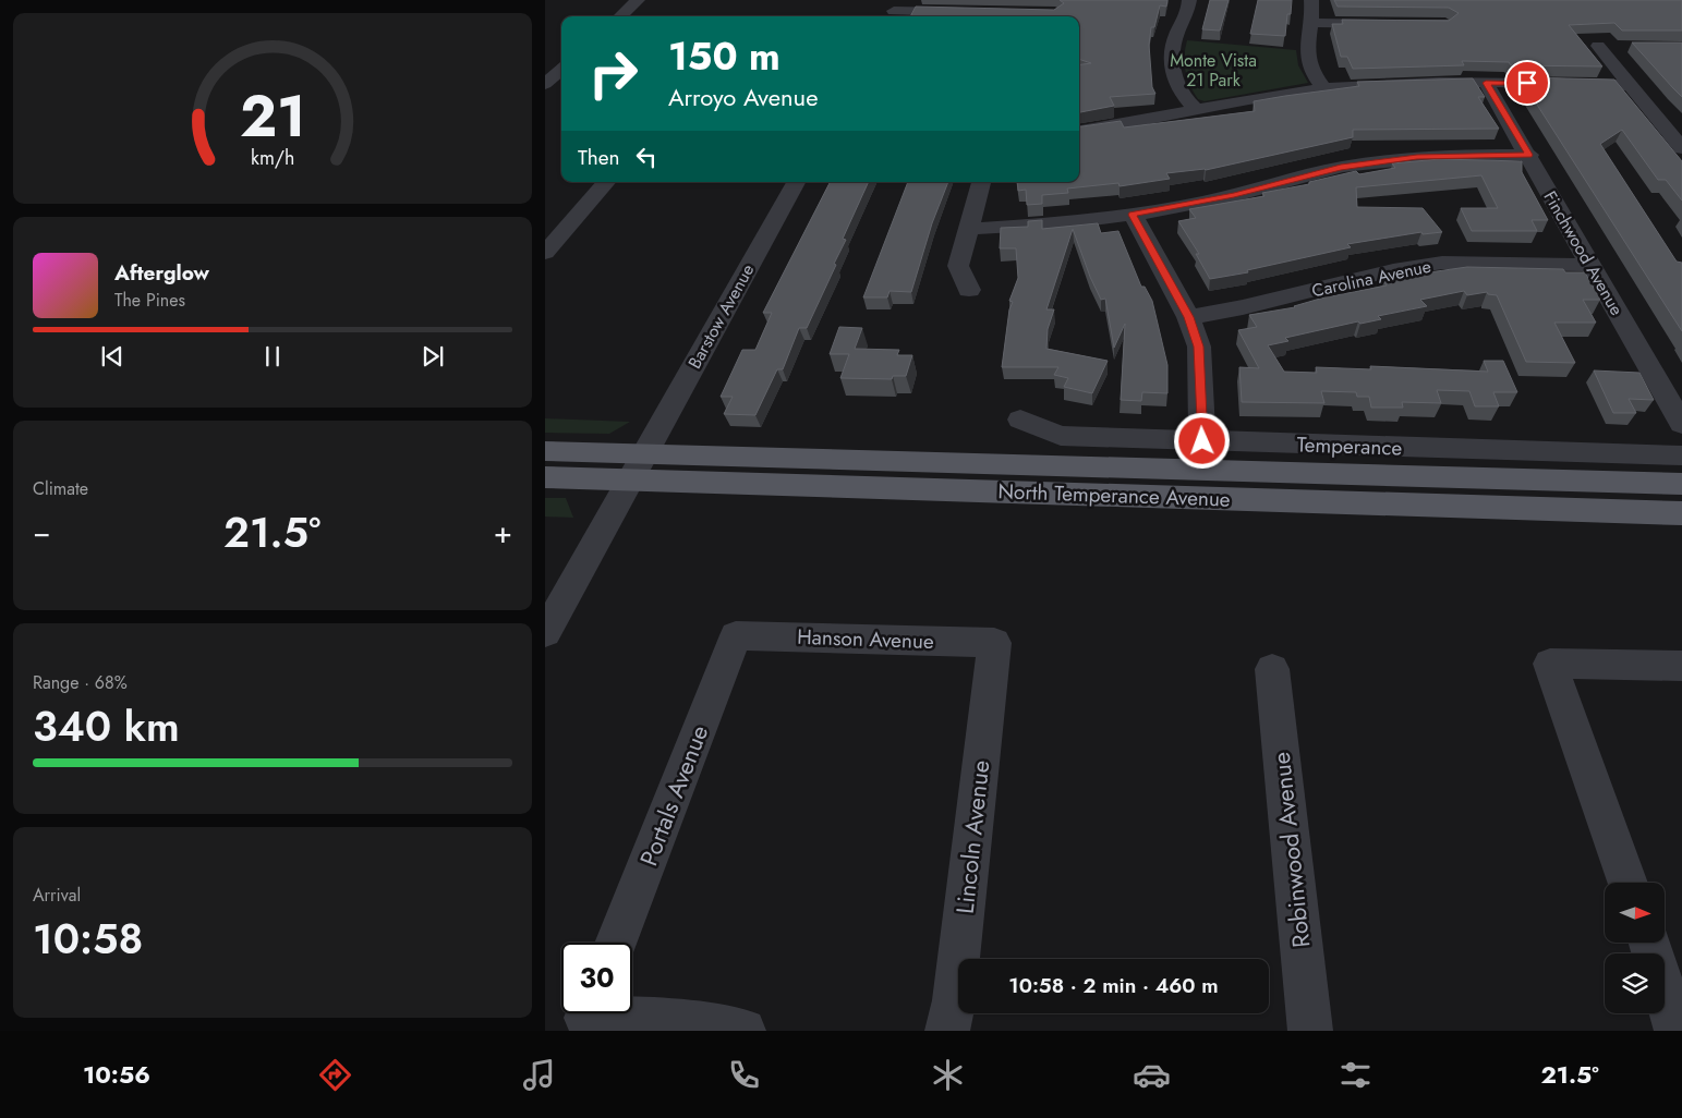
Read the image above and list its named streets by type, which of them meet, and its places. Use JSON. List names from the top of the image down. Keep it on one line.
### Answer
{"streets":{"main road":["North Temperance Avenue"],"street":["Finchwood Avenue","Carolina Avenue","Barstow Avenue","Temperance","Hanson Avenue","Portals Avenue","Lincoln Avenue","Robinwood Avenue"]},"crossings":[["Finchwood Avenue","Carolina Avenue"],["Barstow Avenue","North Temperance Avenue"],["Hanson Avenue","Portals Avenue"],["Hanson Avenue","Lincoln Avenue"]],"parks":["Monte Vista 21 Park"],"north":"right","page":{"turn":["150 m","Arroyo Avenue"],"then":"Then","song":["Afterglow","The Pines"],"tile":["Climate",["Range · 68%","340 km"],["Arrival","10:58"]],"heat":["−","21.5°","+"],"limit":"30","trip":"10:58 · 2 min · 460 m","tabs":["10:56","21.5°"],"gauge":["21","km/h"]}}
